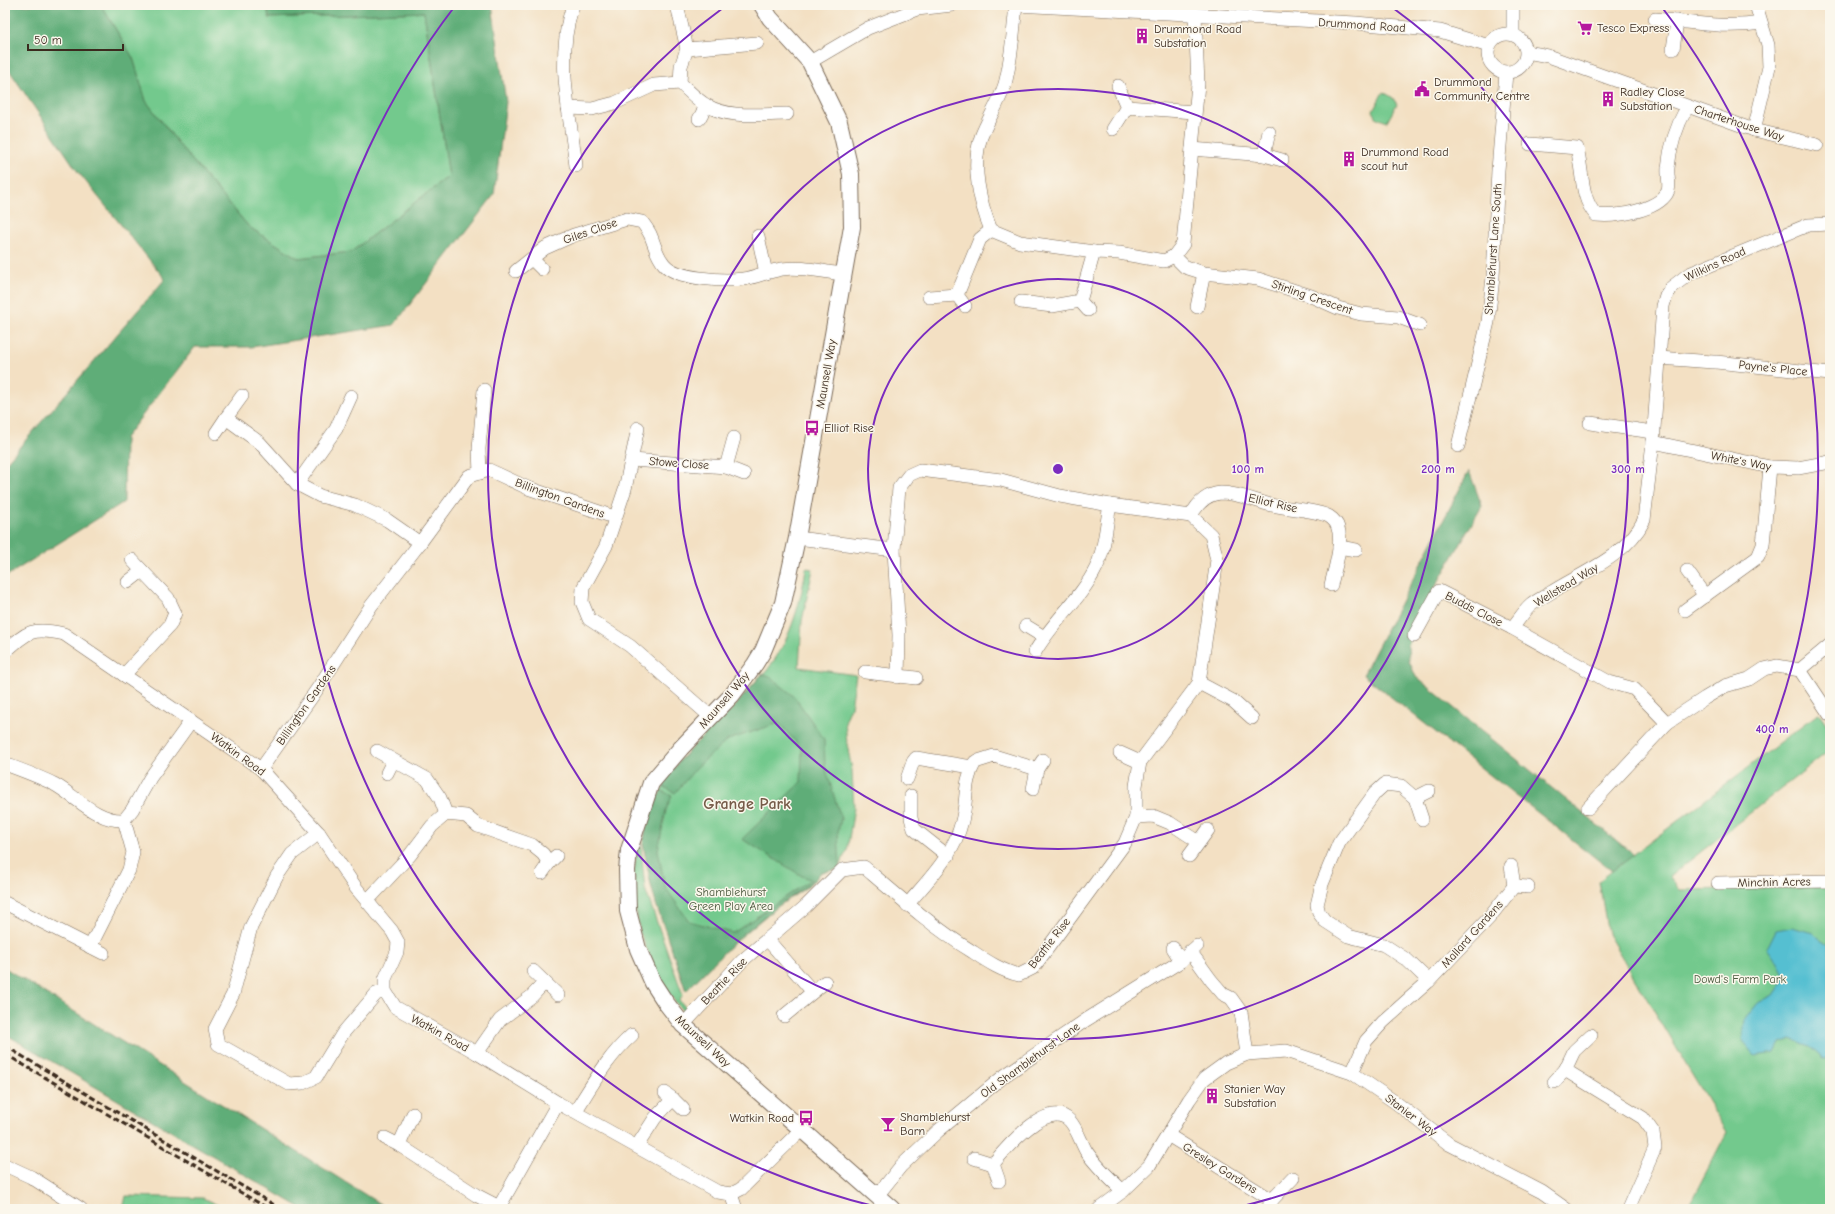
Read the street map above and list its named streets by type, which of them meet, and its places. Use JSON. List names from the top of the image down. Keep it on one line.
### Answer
{"streets":{"street":["Drummond Road","Charterhouse Way","Giles Close","Shamblehurst Lane South","Wilkins Road","Stirling Crescent","Payne's Place","Maunsell Way","White's Way","Stowe Close","Billington Gardens","Elliot Rise","Wellstead Way","Budds Close","Watkin Road","Minchin Acres","Mallard Gardens","Beattie Rise","Old Shamblehurst Lane","Stanier Way","Gresley Gardens"]},"crossings":[["Drummond Road","Charterhouse Way"],["Drummond Road","Shamblehurst Lane South"],["Charterhouse Way","Shamblehurst Lane South"],["Giles Close","Maunsell Way"],["Wilkins Road","Payne's Place"],["Wilkins Road","White's Way"],["Wilkins Road","Wellstead Way"],["Maunsell Way","Billington Gardens"],["Maunsell Way","Beattie Rise"],["Maunsell Way","Old Shamblehurst Lane"],["White's Way","Wellstead Way"],["Stowe Close","Billington Gardens"],["Billington Gardens","Watkin Road"],["Wellstead Way","Budds Close"],["Mallard Gardens","Stanier Way"],["Old Shamblehurst Lane","Stanier Way"],["Stanier Way","Gresley Gardens"]],"districts":["Grange Park"],"parks":["Shamblehurst Green Play Area","Dowd's Farm Park"],"places":{"supermarket":["Tesco Express"],"building":["Drummond Road Substation","Radley Close Substation","Drummond Road scout hut","Stanier Way Substation"],"public building":["Drummond Community Centre"],"bus stop":["Elliot Rise","Watkin Road"],"bar":["Shamblehurst Barn"]},"scale_bar":"50 m","rings":["100 m","200 m","300 m","400 m"]}
